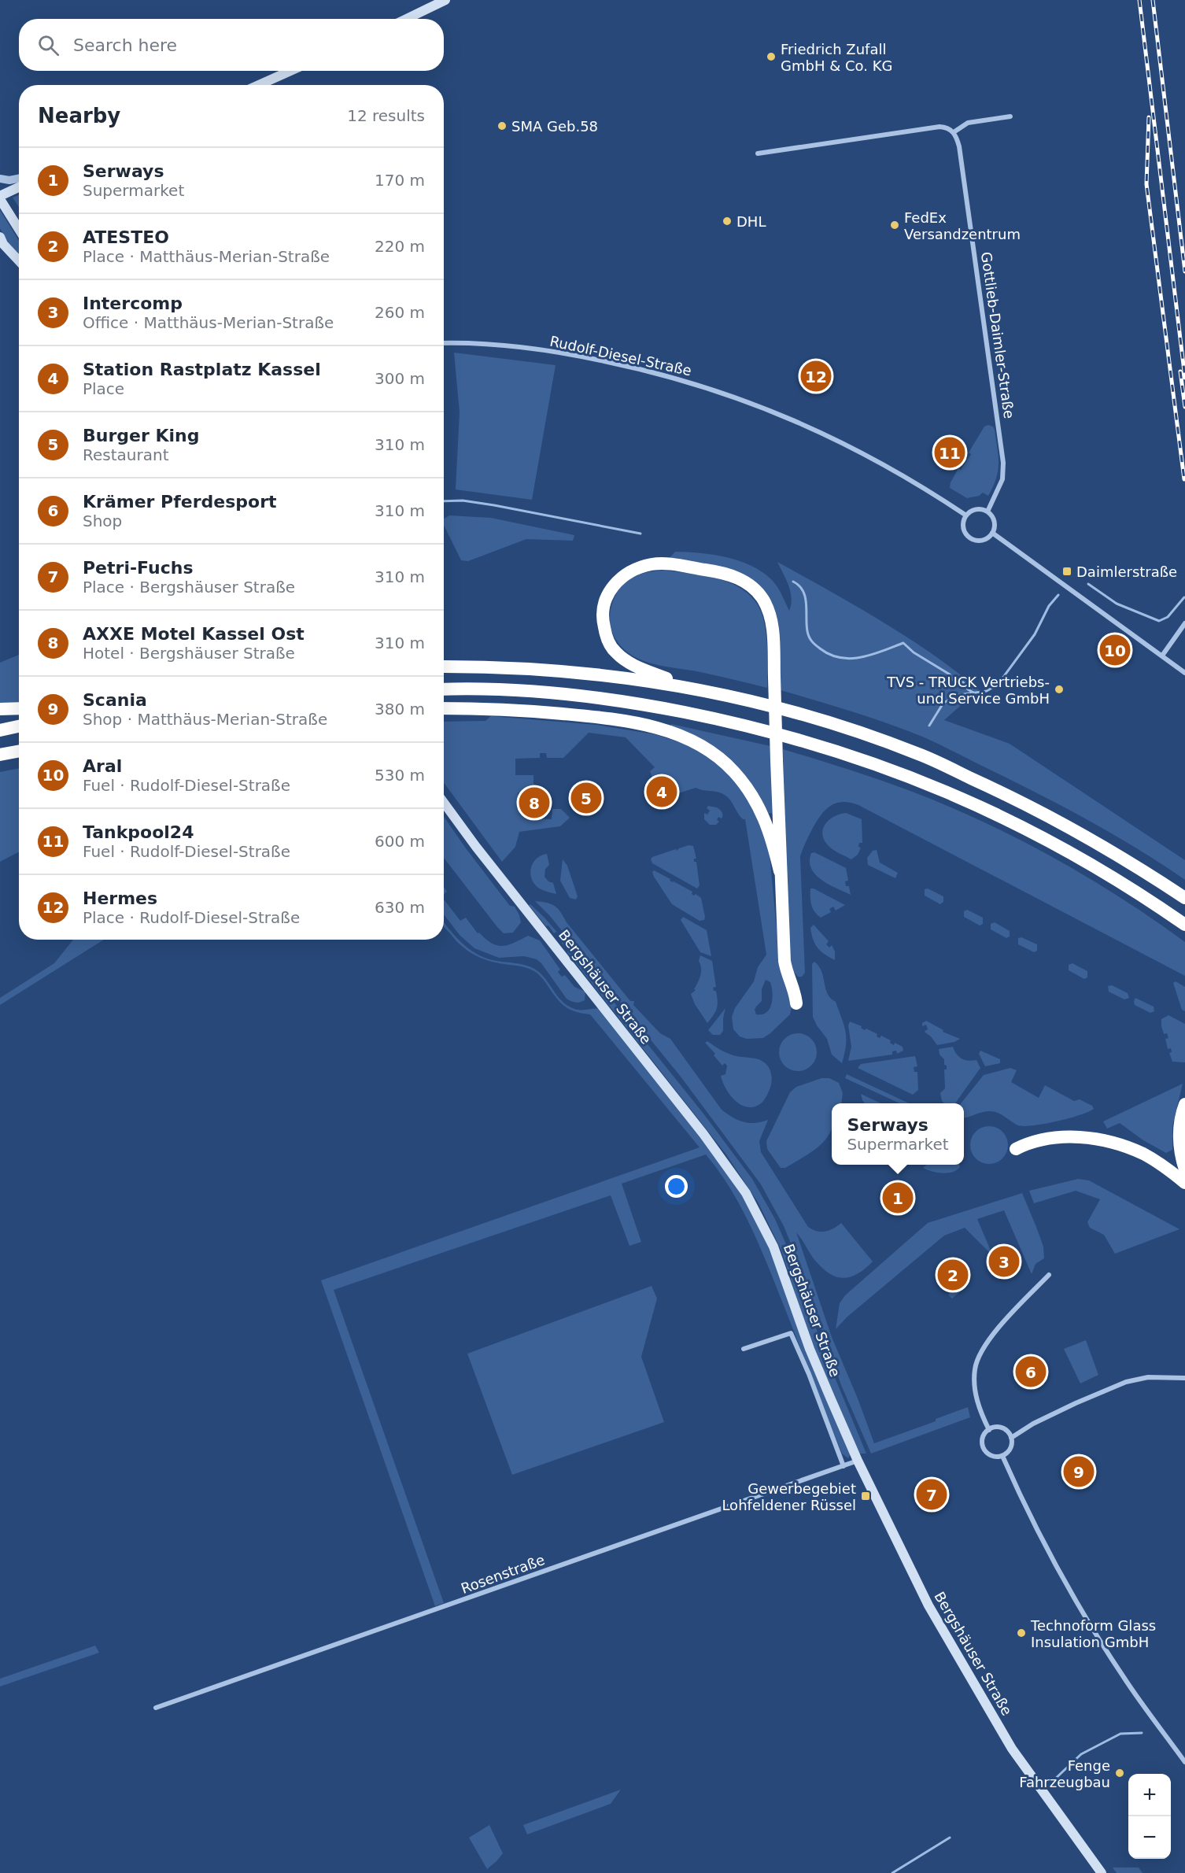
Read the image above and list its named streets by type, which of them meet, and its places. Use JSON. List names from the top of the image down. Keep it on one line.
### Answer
{"streets":{"main road":["Bergshäuser Straße"],"street":["Gottlieb-Daimler-Straße","Rudolf-Diesel-Straße","Rosenstraße"]},"crossings":[["Gottlieb-Daimler-Straße","Rudolf-Diesel-Straße"],["Bergshäuser Straße","Rosenstraße"]],"places":{"other":["Friedrich Zufall GmbH & Co. KG","SMA Geb.58","DHL","FedEx Versandzentrum","TVS - TRUCK Vertriebs- und Service GmbH","Technoform Glass Insulation GmbH","Fenge Fahrzeugbau"],"transit":["Daimlerstraße","Gewerbegebiet Lohfeldener Rüssel"]},"page":{"search":"Search here","heading":["Nearby","12 results"],"list":[{"mark":"1","name":"Serways","note":"Supermarket","value":"170 m"},{"mark":"2","name":"ATESTEO","note":"Place · Matthäus-Merian-Straße","value":"220 m"},{"mark":"3","name":"Intercomp","note":"Office · Matthäus-Merian-Straße","value":"260 m"},{"mark":"4","name":"Station Rastplatz Kassel","note":"Place","value":"300 m"},{"mark":"5","name":"Burger King","note":"Restaurant","value":"310 m"},{"mark":"6","name":"Krämer Pferdesport","note":"Shop","value":"310 m"},{"mark":"7","name":"Petri-Fuchs","note":"Place · Bergshäuser Straße","value":"310 m"},{"mark":"8","name":"AXXE Motel Kassel Ost","note":"Hotel · Bergshäuser Straße","value":"310 m"},{"mark":"9","name":"Scania","note":"Shop · Matthäus-Merian-Straße","value":"380 m"},{"mark":"10","name":"Aral","note":"Fuel · Rudolf-Diesel-Straße","value":"530 m"},{"mark":"11","name":"Tankpool24","note":"Fuel · Rudolf-Diesel-Straße","value":"600 m"},{"mark":"12","name":"Hermes","note":"Place · Rudolf-Diesel-Straße","value":"630 m"}],"pins":["12","11","10","4","5","8","1","3","2","6","9","7"],"popup":["Serways","Supermarket"],"map_buttons":["+","−"]}}
